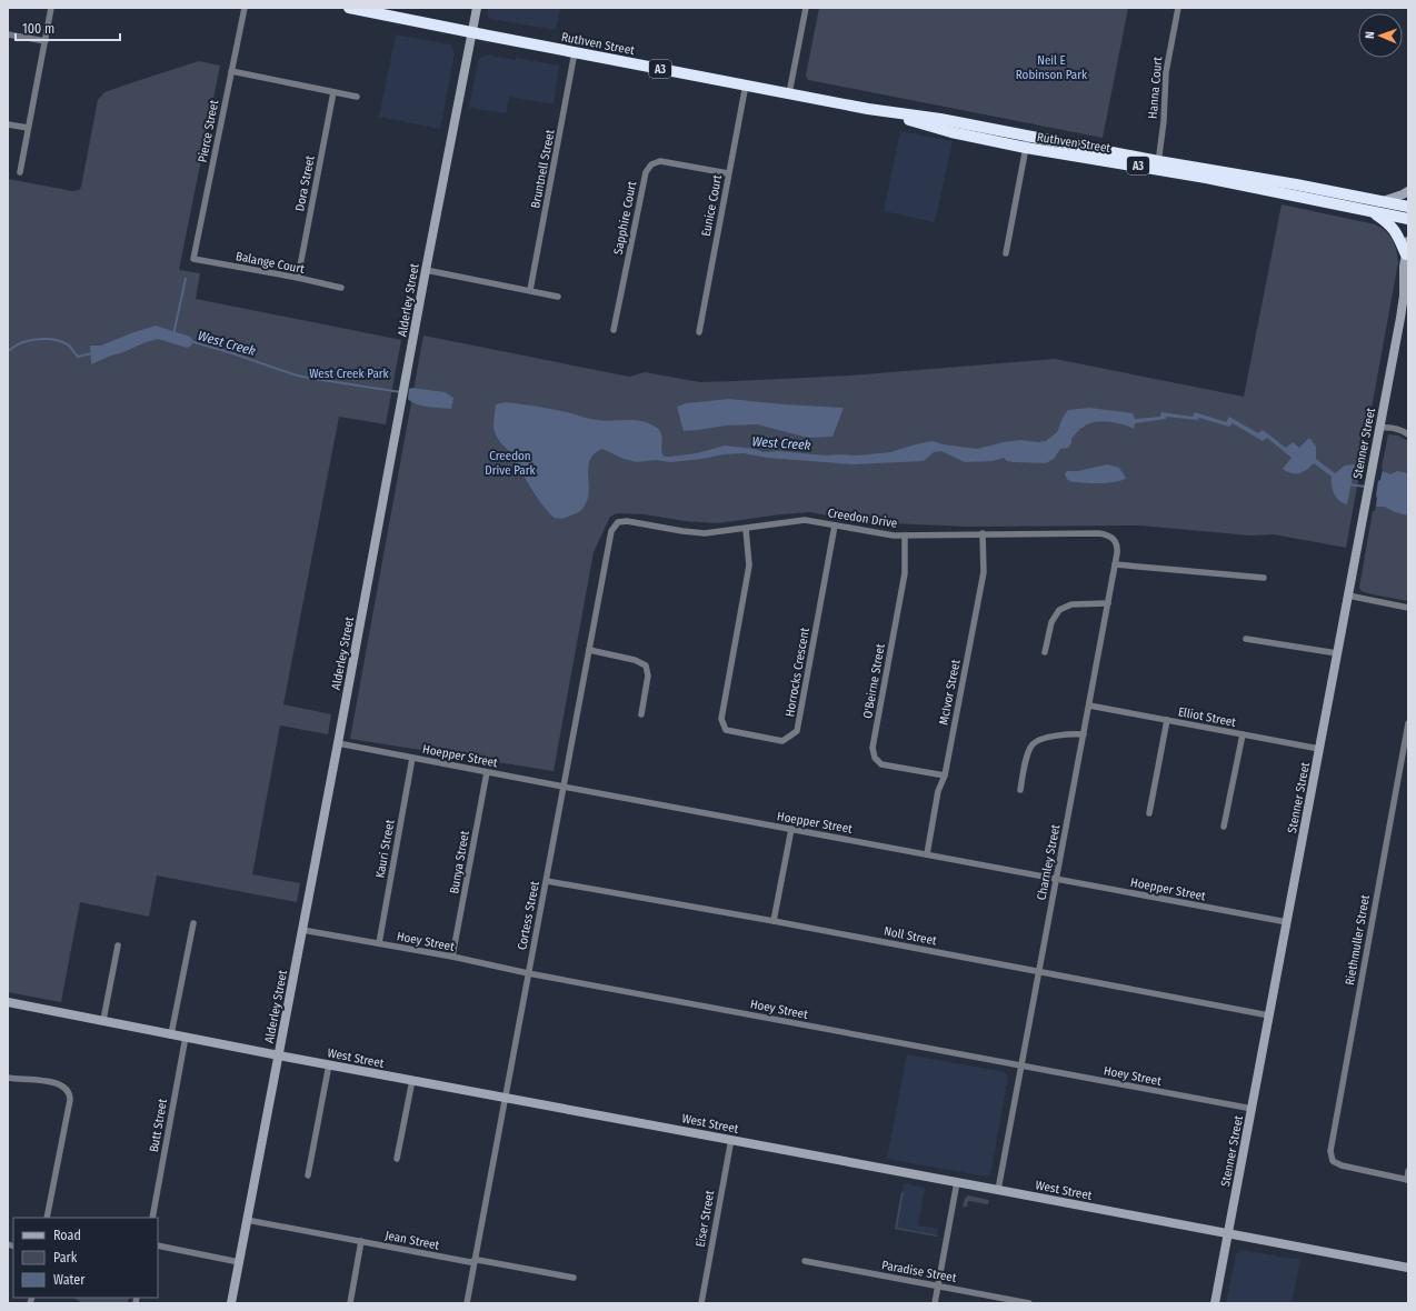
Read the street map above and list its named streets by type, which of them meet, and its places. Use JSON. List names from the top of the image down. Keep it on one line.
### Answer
{"streets":{"highway":["Ruthven Street","A3"],"main road":["Alderley Street","Stenner Street","West Street"],"street":["Hanna Court","Pierce Street","Bruntnell Street","Dora Street","Eunice Court","Sapphire Court","Balange Court","Creedon Drive","Horrocks Crescent","O'Beirne Street","McIvor Street","Elliot Street","Hoepper Street","Kauri Street","Bunya Street","Charnley Street","Cortess Street","Noll Street","Riethmuller Street","Hoey Street","Butt Street","Eiser Street","Jean Street","Paradise Street"]},"crossings":[["Ruthven Street","Hanna Court"],["Ruthven Street","Bruntnell Street"],["Ruthven Street","Eunice Court"],["Ruthven Street","Alderley Street"],["Pierce Street","Balange Court"],["Dora Street","Balange Court"],["Eunice Court","Sapphire Court"],["Alderley Street","Hoepper Street"],["Alderley Street","Hoey Street"],["Alderley Street","West Street"],["Alderley Street","Jean Street"],["Stenner Street","Elliot Street"],["Stenner Street","Hoepper Street"],["Stenner Street","Noll Street"],["Stenner Street","Hoey Street"],["Stenner Street","West Street"],["Creedon Drive","Horrocks Crescent"],["Creedon Drive","O'Beirne Street"],["Creedon Drive","McIvor Street"],["Creedon Drive","Charnley Street"],["Creedon Drive","Cortess Street"],["O'Beirne Street","McIvor Street"],["McIvor Street","Hoepper Street"],["Elliot Street","Charnley Street"],["Hoepper Street","Kauri Street"],["Hoepper Street","Bunya Street"],["Hoepper Street","Charnley Street"],["Hoepper Street","Cortess Street"],["Kauri Street","Hoey Street"],["Bunya Street","Hoey Street"],["Charnley Street","Noll Street"],["Charnley Street","Hoey Street"],["Charnley Street","West Street"],["Cortess Street","Noll Street"],["Cortess Street","Hoey Street"],["Cortess Street","West Street"],["Cortess Street","Jean Street"],["West Street","Butt Street"],["West Street","Eiser Street"]],"water":["West Creek"],"parks":["Neil E Robinson Park","West Creek Park","Creedon Drive Park"],"legend":["Road","Park","Water"],"scale_bar":"100 m","north":"left"}
